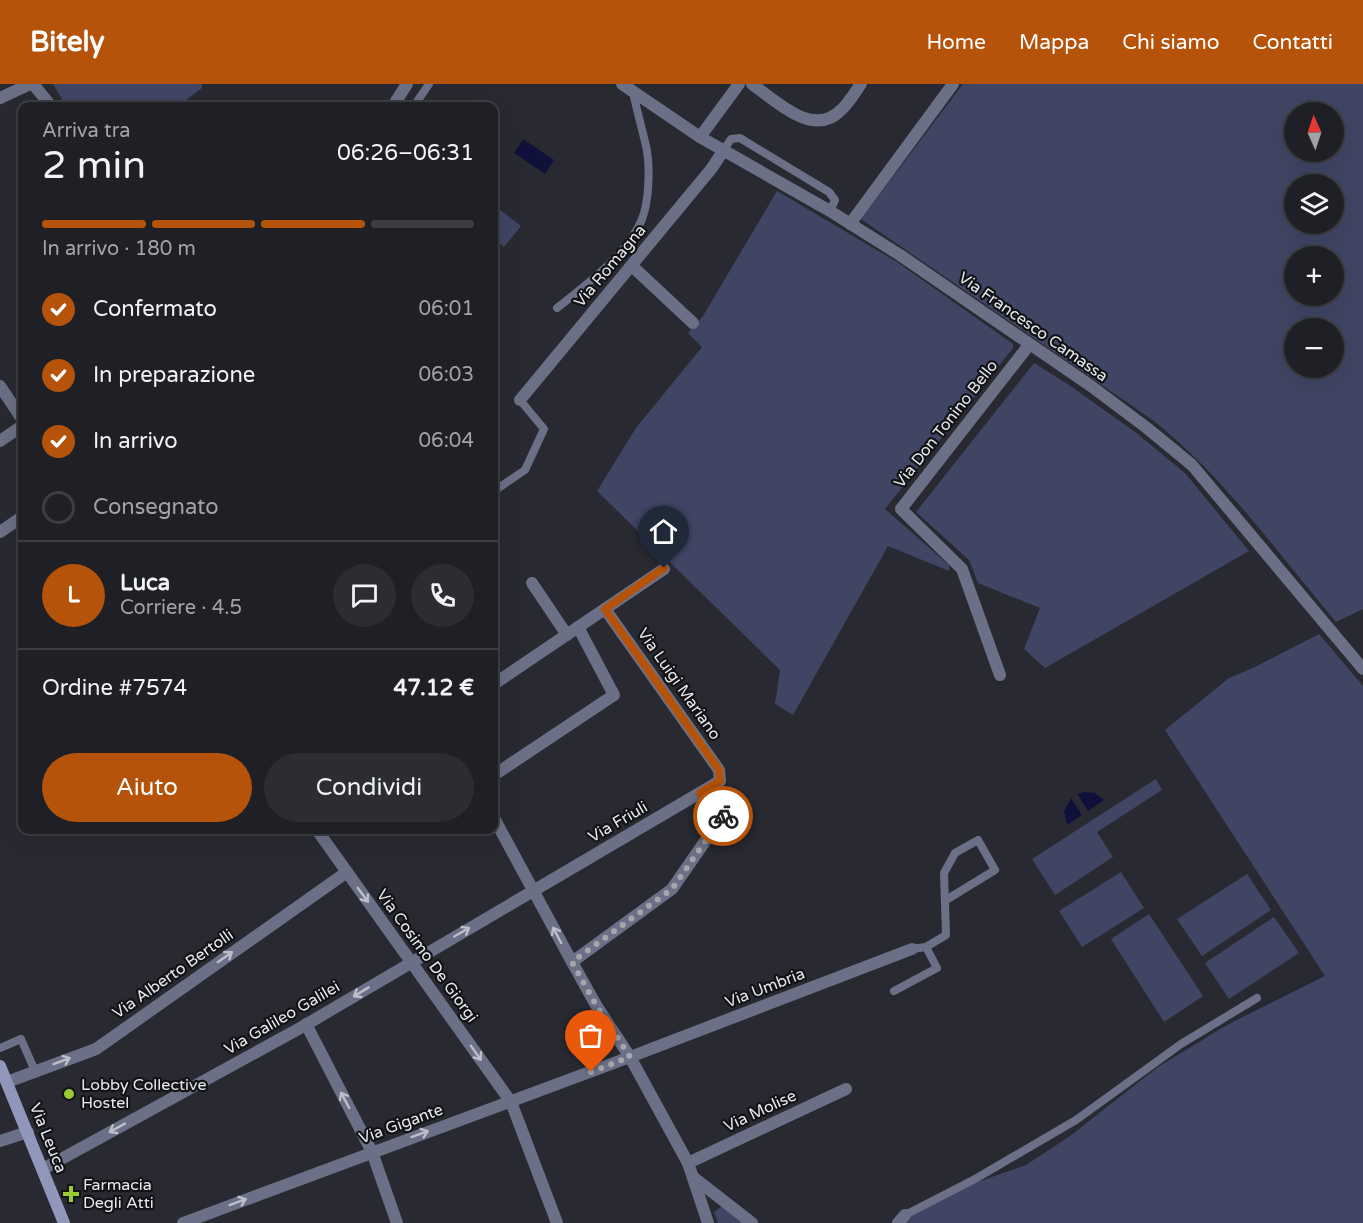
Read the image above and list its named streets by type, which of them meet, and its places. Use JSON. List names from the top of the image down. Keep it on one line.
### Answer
{"streets":{"main road":["Via Leuca"],"street":["Via Romagna","Via Francesco Camassa","Via Don Tonino Bello","Via Luigi Mariano","Via Friuli","Via Cosimo De Giorgi","Via Alberto Bertolli","Via Umbria","Via Galileo Galilei","Via Molise","Via Gigante"]},"crossings":[["Via Romagna","Via Francesco Camassa"],["Via Francesco Camassa","Via Don Tonino Bello"],["Via Luigi Mariano","Via Friuli"],["Via Friuli","Via Galileo Galilei"],["Via Cosimo De Giorgi","Via Alberto Bertolli"],["Via Cosimo De Giorgi","Via Galileo Galilei"],["Via Cosimo De Giorgi","Via Gigante"],["Via Alberto Bertolli","Via Leuca"],["Via Umbria","Via Gigante"],["Via Galileo Galilei","Via Leuca"]],"one_way":["Via Cosimo De Giorgi","Via Alberto Bertolli","Via Gigante"],"places":{"other":["Lobby Collective Hostel"],"health":["Farmacia Degli Atti"]},"north":"top","page":{"header":"Bitely","nav":["Home","Mappa","Chi siamo","Contatti"],"map_buttons":["+","−"],"heading":["2 min","Arriva tra","06:26–06:31"],"panel":["Luca","Corriere · 4.5","Ordine #7574","47.12 €"],"bar":"In arrivo · 180 m","list":[["Confermato","06:01"],["In preparazione","06:03"],["In arrivo","06:04"],"Consegnato"],"round":"L","buttons":["Aiuto","Condividi"]}}
